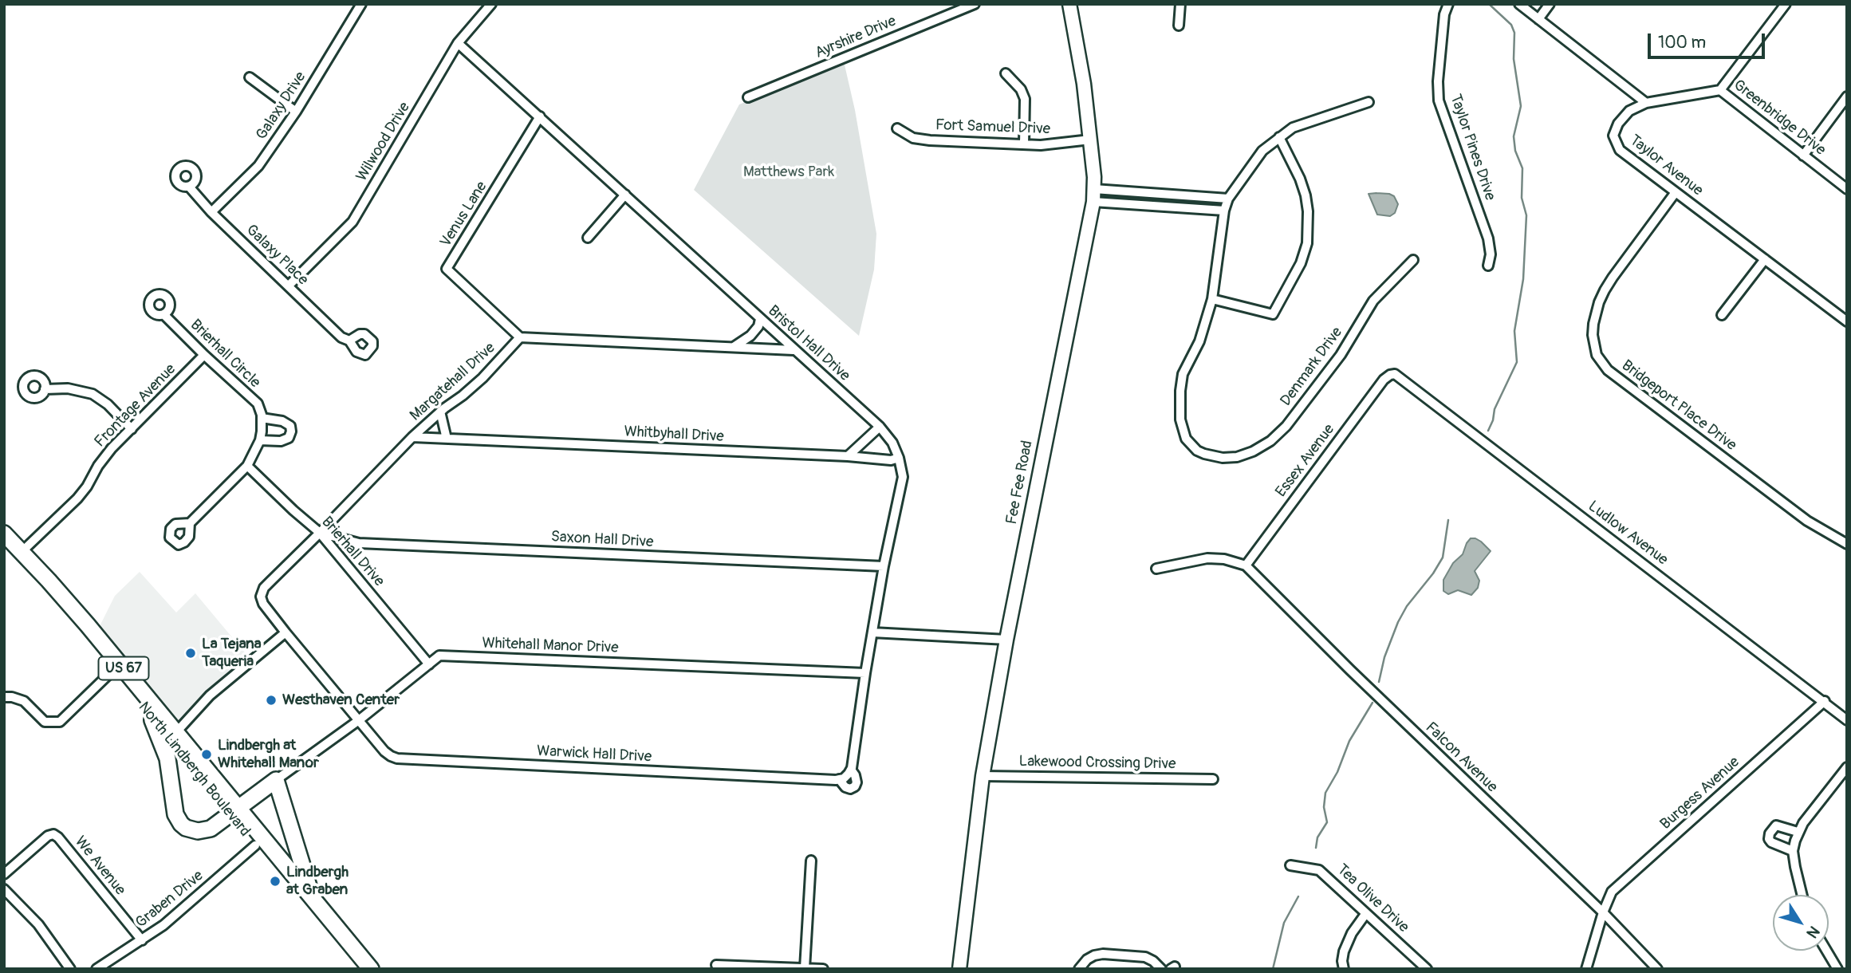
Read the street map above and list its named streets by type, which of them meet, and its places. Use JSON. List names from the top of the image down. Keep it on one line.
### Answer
{"streets":{"highway":["US 67","North Lindbergh Boulevard"],"street":["Ayrshire Drive","Galaxy Drive","Greenbridge Drive","Fort Samuel Drive","Wilwood Drive","Taylor Pines Drive","Taylor Avenue","Venus Lane","Galaxy Place","Bristol Hall Drive","Brierhall Circle","Denmark Drive","Margatehall Drive","Frontage Avenue","Bridgeport Place Drive","Whitbyhall Drive","Essex Avenue","Fee Fee Road","Ludlow Avenue","Saxon Hall Drive","Brierhall Drive","Whitehall Manor Drive","Warwick Hall Drive","Falcon Avenue","Lakewood Crossing Drive","Burgess Avenue","We Avenue","Tea Olive Drive","Graben Drive"]},"crossings":[["Galaxy Drive","Galaxy Place"],["Fort Samuel Drive","Fee Fee Road"],["Wilwood Drive","Galaxy Place"],["Wilwood Drive","Bristol Hall Drive"],["Taylor Avenue","Bridgeport Place Drive"],["Venus Lane","Bristol Hall Drive"],["Venus Lane","Margatehall Drive"],["Bristol Hall Drive","Whitbyhall Drive"],["Bristol Hall Drive","Saxon Hall Drive"],["Bristol Hall Drive","Whitehall Manor Drive"],["Bristol Hall Drive","Warwick Hall Drive"],["Brierhall Circle","Frontage Avenue"],["Margatehall Drive","Whitbyhall Drive"],["Margatehall Drive","Saxon Hall Drive"],["Margatehall Drive","Brierhall Drive"],["Margatehall Drive","Warwick Hall Drive"],["Frontage Avenue","North Lindbergh Boulevard"],["Essex Avenue","Ludlow Avenue"],["Essex Avenue","Falcon Avenue"],["Fee Fee Road","Lakewood Crossing Drive"],["Ludlow Avenue","Burgess Avenue"],["Saxon Hall Drive","Brierhall Drive"],["Brierhall Drive","Whitehall Manor Drive"],["Whitehall Manor Drive","Warwick Hall Drive"],["Falcon Avenue","Burgess Avenue"],["North Lindbergh Boulevard","Graben Drive"],["We Avenue","Graben Drive"]],"parks":["Matthews Park"],"places":["La Tejana Taqueria","Westhaven Center","Lindbergh at Whitehall Manor","Lindbergh at Graben"],"scale_bar":"100 m","north":"bottom right"}
